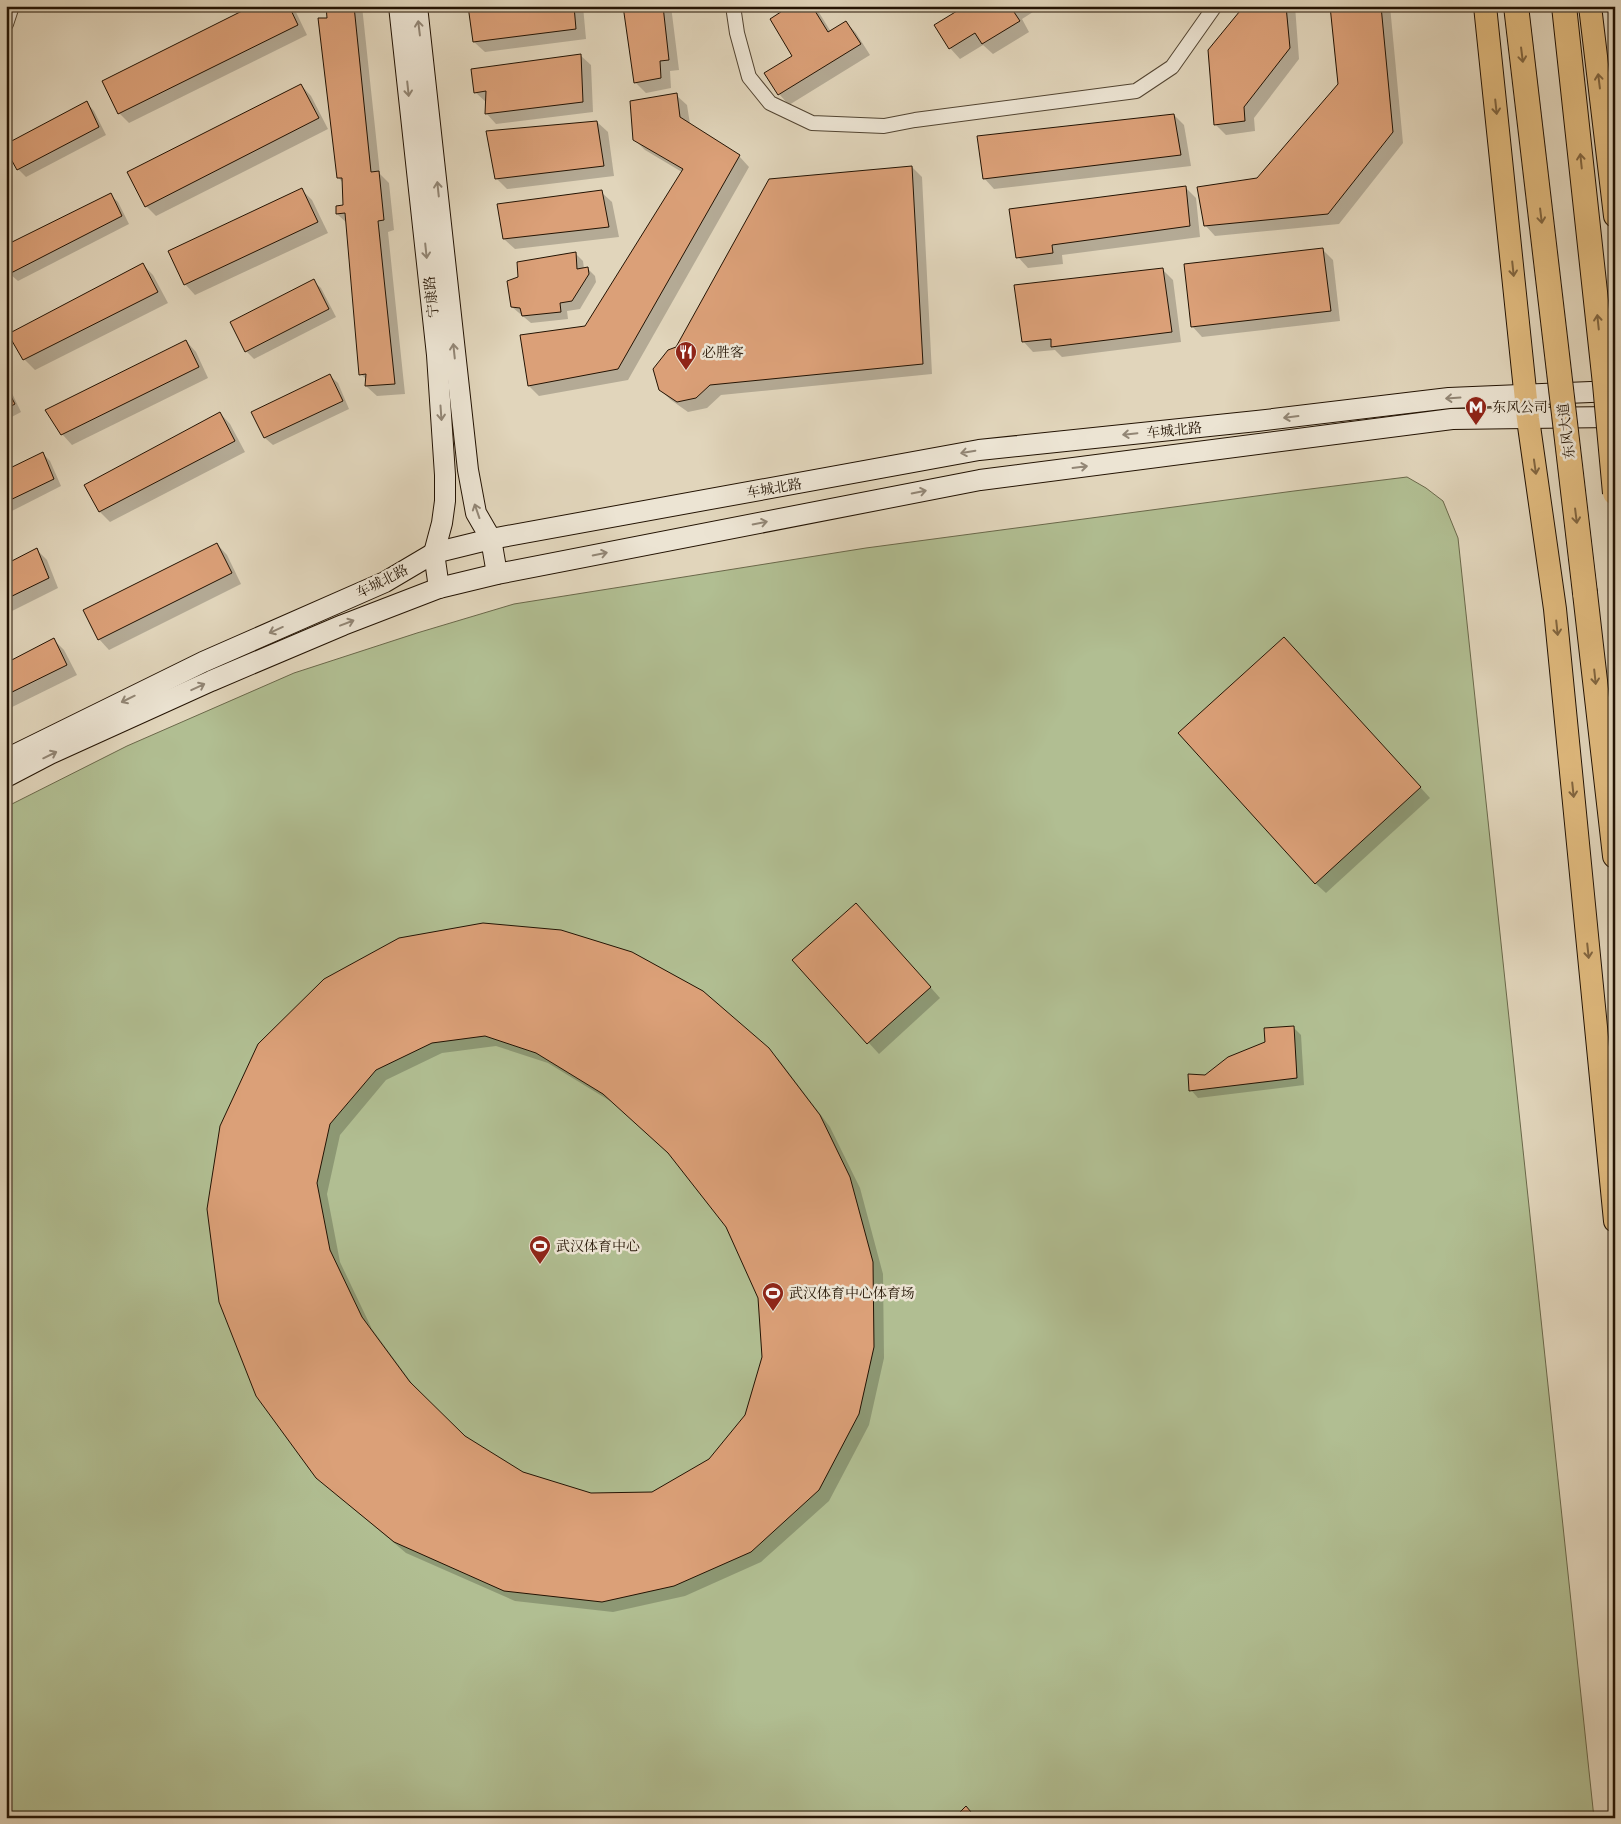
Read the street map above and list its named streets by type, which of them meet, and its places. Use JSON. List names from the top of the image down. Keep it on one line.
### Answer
{"streets":{"highway":["东风大道"],"main road":["宁康路","车城北路"]},"crossings":[["宁康路","车城北路"]],"places":{"restaurant":["必胜客"],"metro station":["东风公司"],"sports":["武汉体育中心","武汉体育中心体育场"]}}
